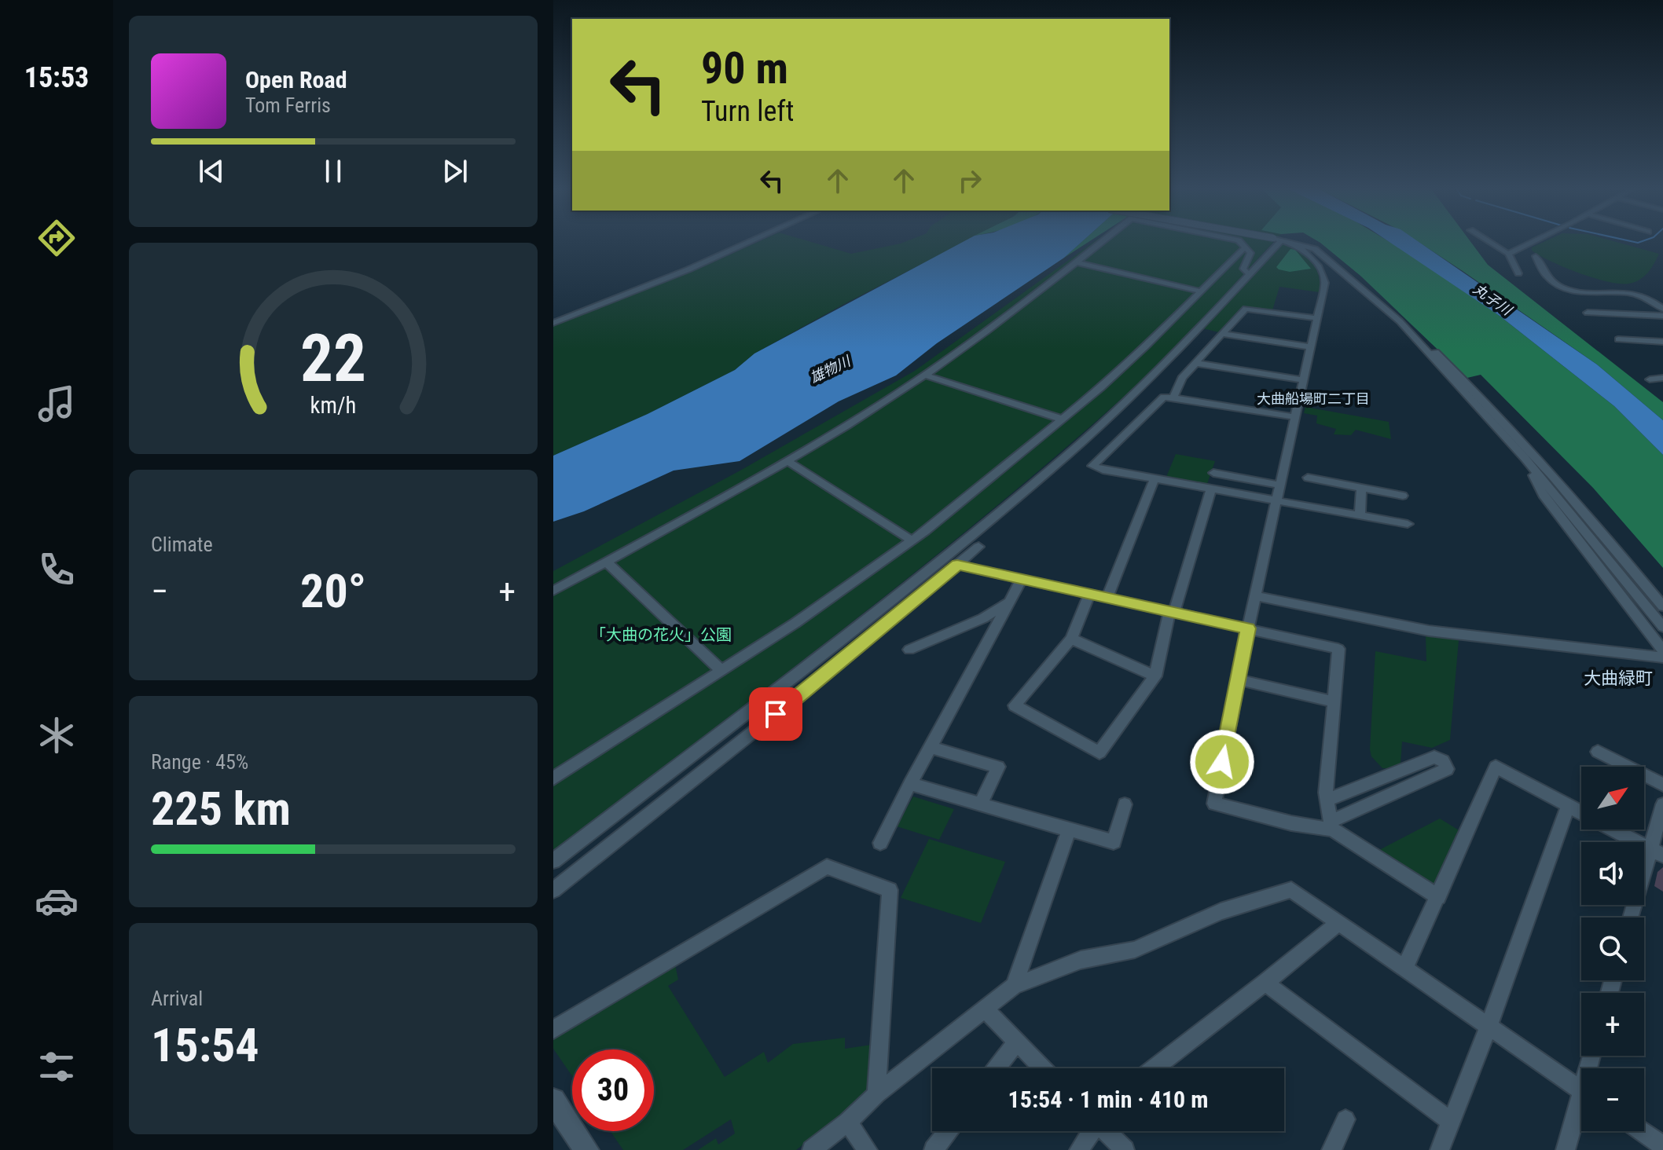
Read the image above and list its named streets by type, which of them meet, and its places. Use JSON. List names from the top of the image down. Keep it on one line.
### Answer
{"districts":["大曲船場町二丁目","大曲緑町"],"water":["丸子川","雄物川"],"parks":["「大曲の花火」公園"],"north":"top right","page":{"tabs":"15:53","turn":["90 m","Turn left"],"song":["Open Road","Tom Ferris"],"tile":["Climate",["Range · 45%","225 km"],["Arrival","15:54"]],"heat":["−","20°","+"],"map_buttons":["+","−"],"limit":"30","trip":"15:54 · 1 min · 410 m","gauge":["22","km/h"]}}
